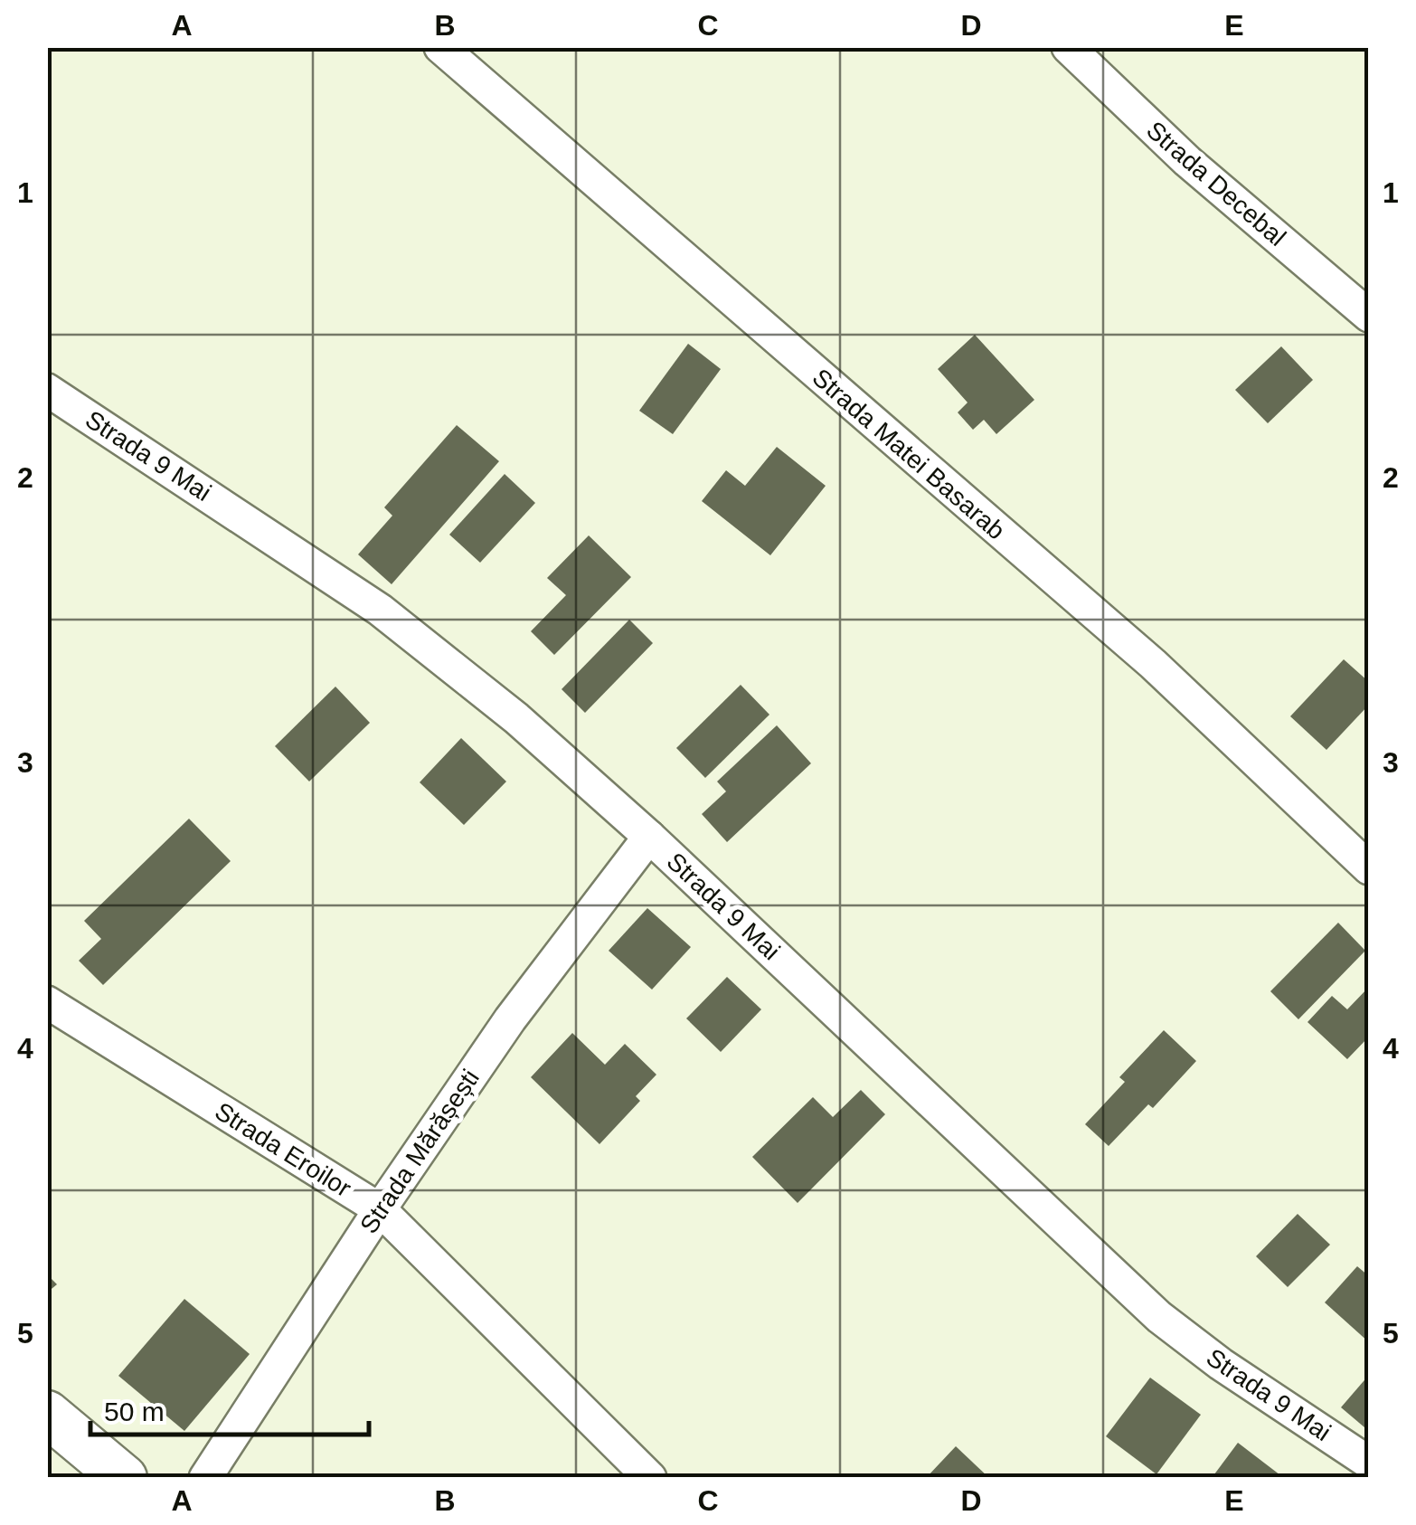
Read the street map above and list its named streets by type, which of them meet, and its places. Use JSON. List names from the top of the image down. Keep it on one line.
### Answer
{"streets":{"street":["Strada Decebal","Strada Matei Basarab","Strada 9 Mai","Strada Eroilor","Strada Mărășești"]},"crossings":[["Strada 9 Mai","Strada Mărășești"],["Strada Eroilor","Strada Mărășești"]],"scale_bar":"50 m","grid":{"columns":["A","B","C","D","E"],"rows":["1","2","3","4","5"]}}
